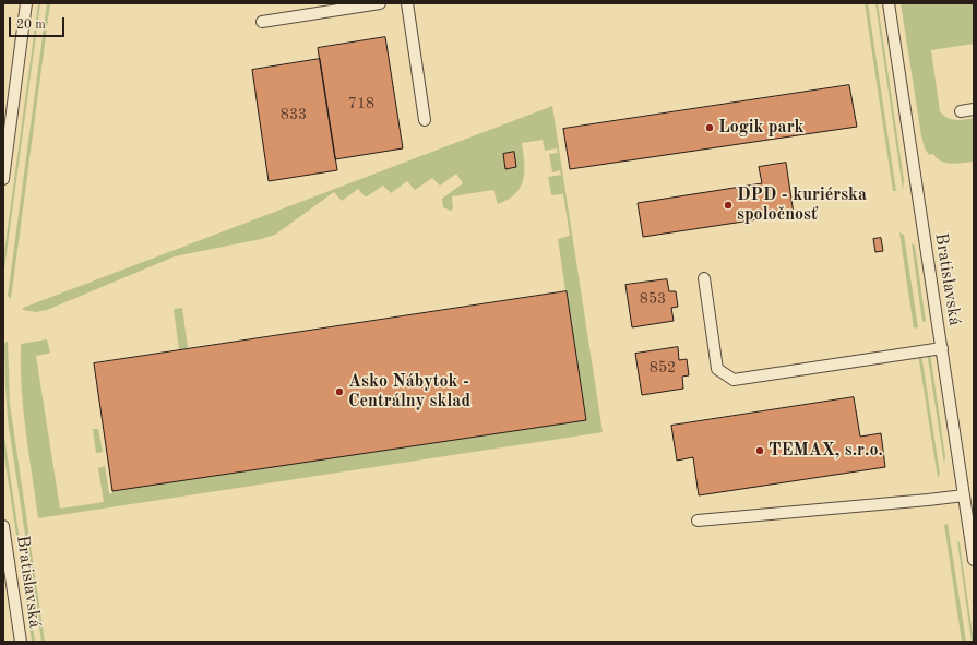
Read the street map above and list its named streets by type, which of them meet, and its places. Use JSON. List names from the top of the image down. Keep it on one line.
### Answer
{"streets":{"lane":["Bratislavská"]},"places":["Logik park","DPD - kuriérska spoločnosť","Asko Nábytok - Centrálny sklad","TEMAX, s.r.o."],"house_numbers":["718","833","853","852"],"scale_bar":"20 m"}
